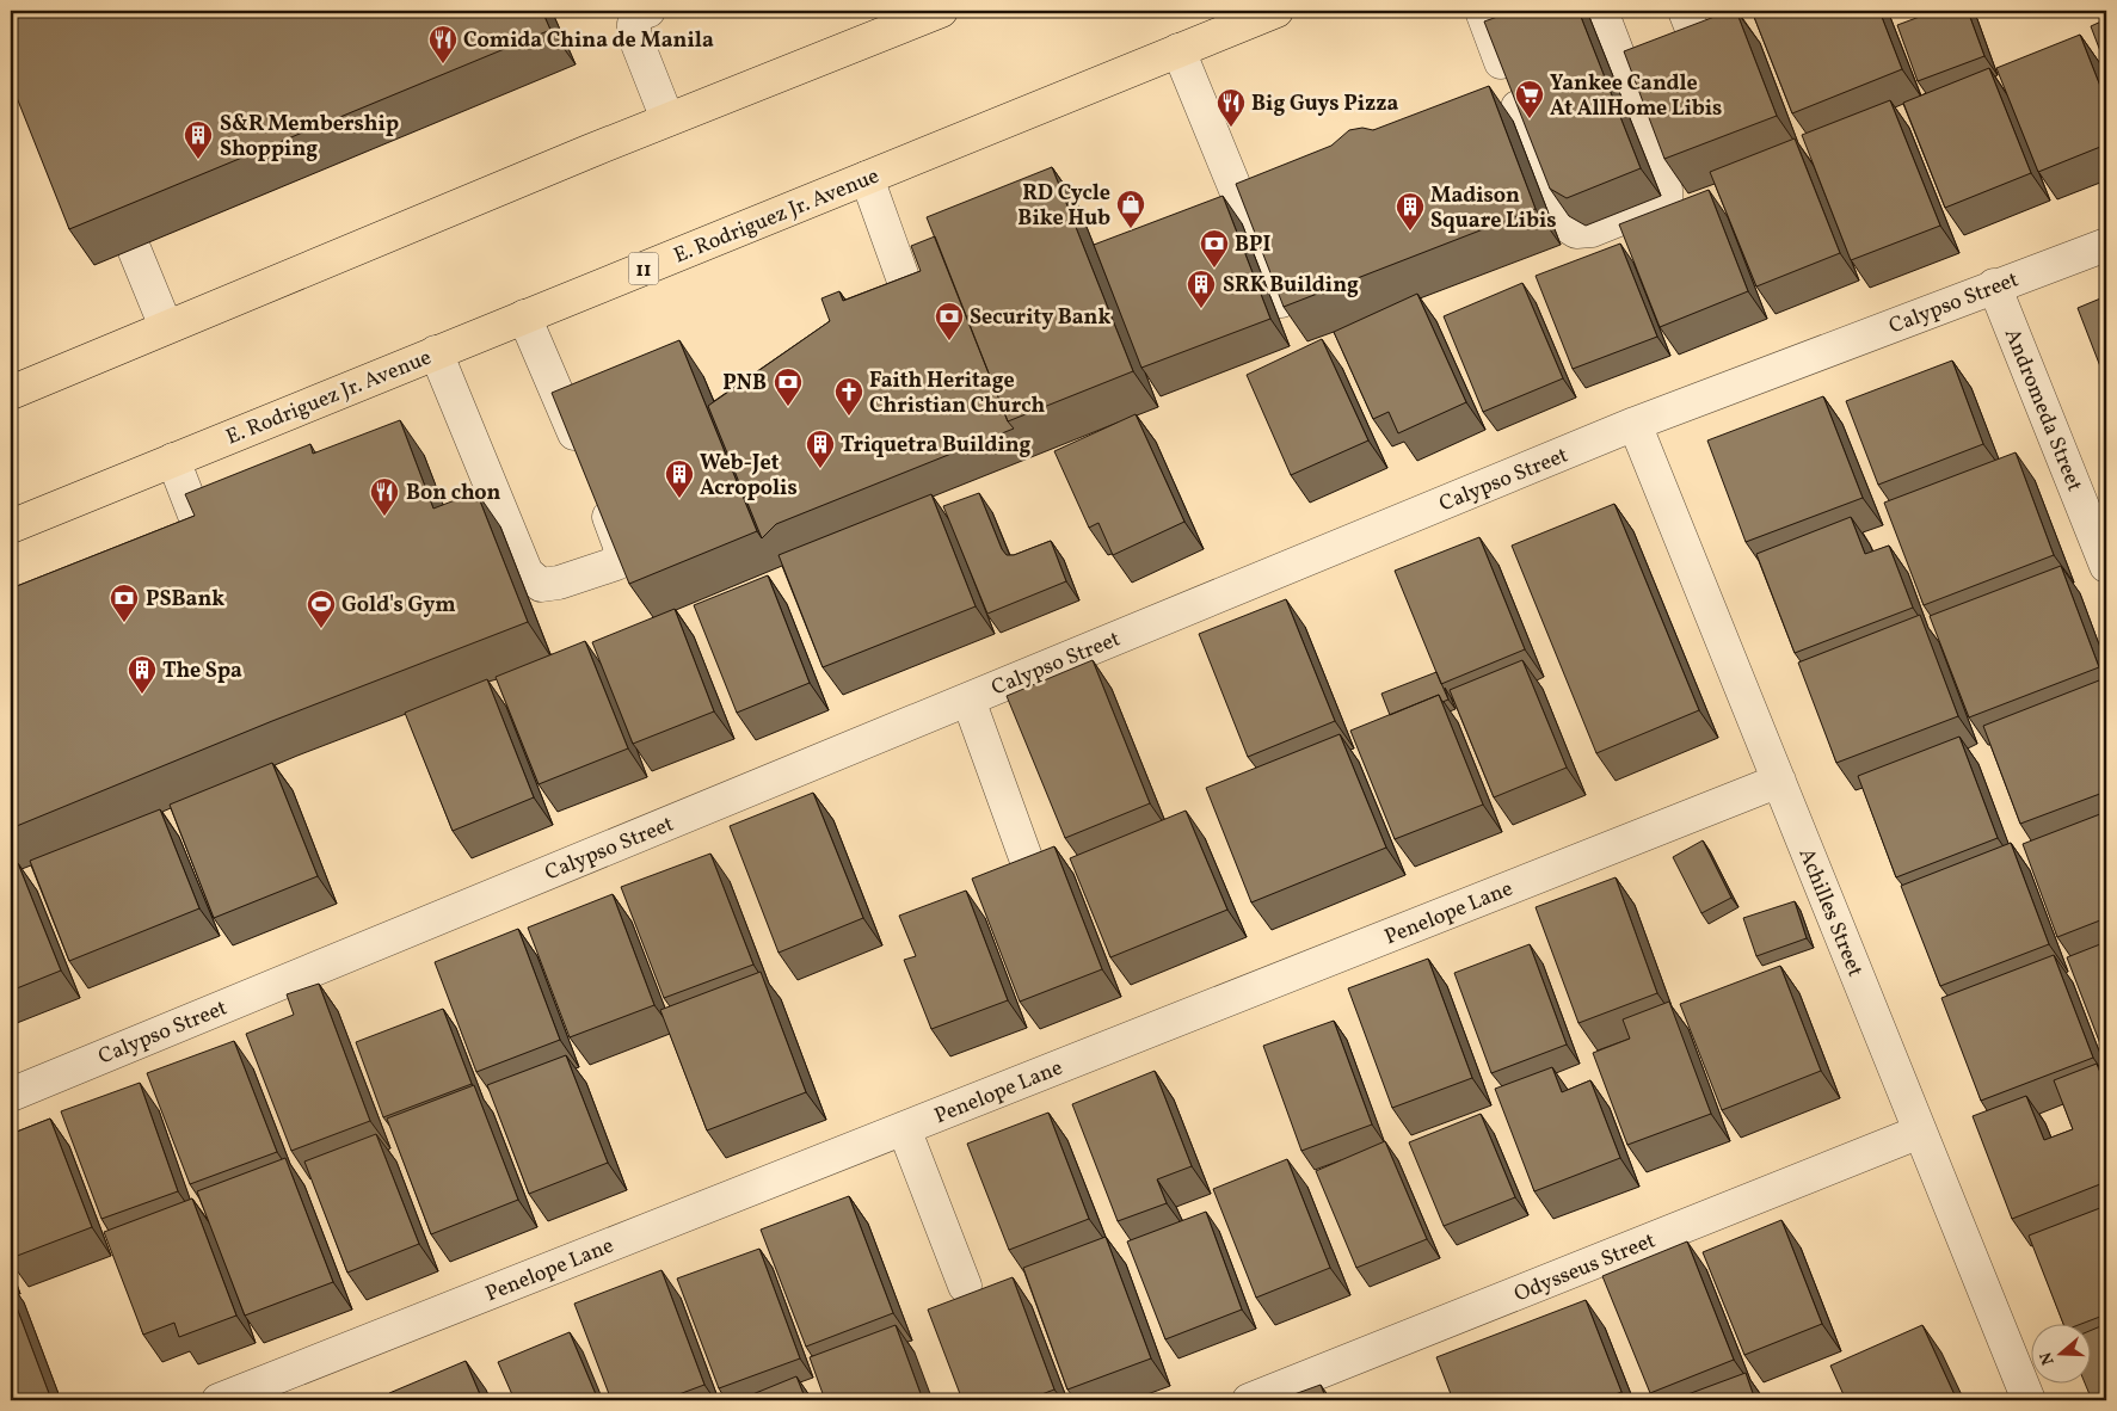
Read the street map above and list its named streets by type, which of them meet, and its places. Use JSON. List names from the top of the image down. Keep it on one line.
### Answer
{"streets":{"main road":["E. Rodriguez Jr. Avenue","11"],"street":["Calypso Street","Andromeda Street","Penelope Lane","Achilles Street","Odysseus Street"]},"crossings":[["Calypso Street","Andromeda Street"],["Calypso Street","Achilles Street"],["Penelope Lane","Achilles Street"],["Achilles Street","Odysseus Street"]],"places":{"restaurant":["Comida China de Manila","Big Guys Pizza","Bon chon"],"supermarket":["Yankee Candle At AllHome Libis"],"building":["S&R Membership Shopping","Madison Square Libis","SRK Building","Triquetra Building","Web-Jet Acropolis","The Spa"],"shop":["RD Cycle Bike Hub"],"bank":["BPI","Security Bank","PNB","PSBank"],"church":["Faith Heritage Christian Church"],"sports":["Gold's Gym"]},"north":"left"}
